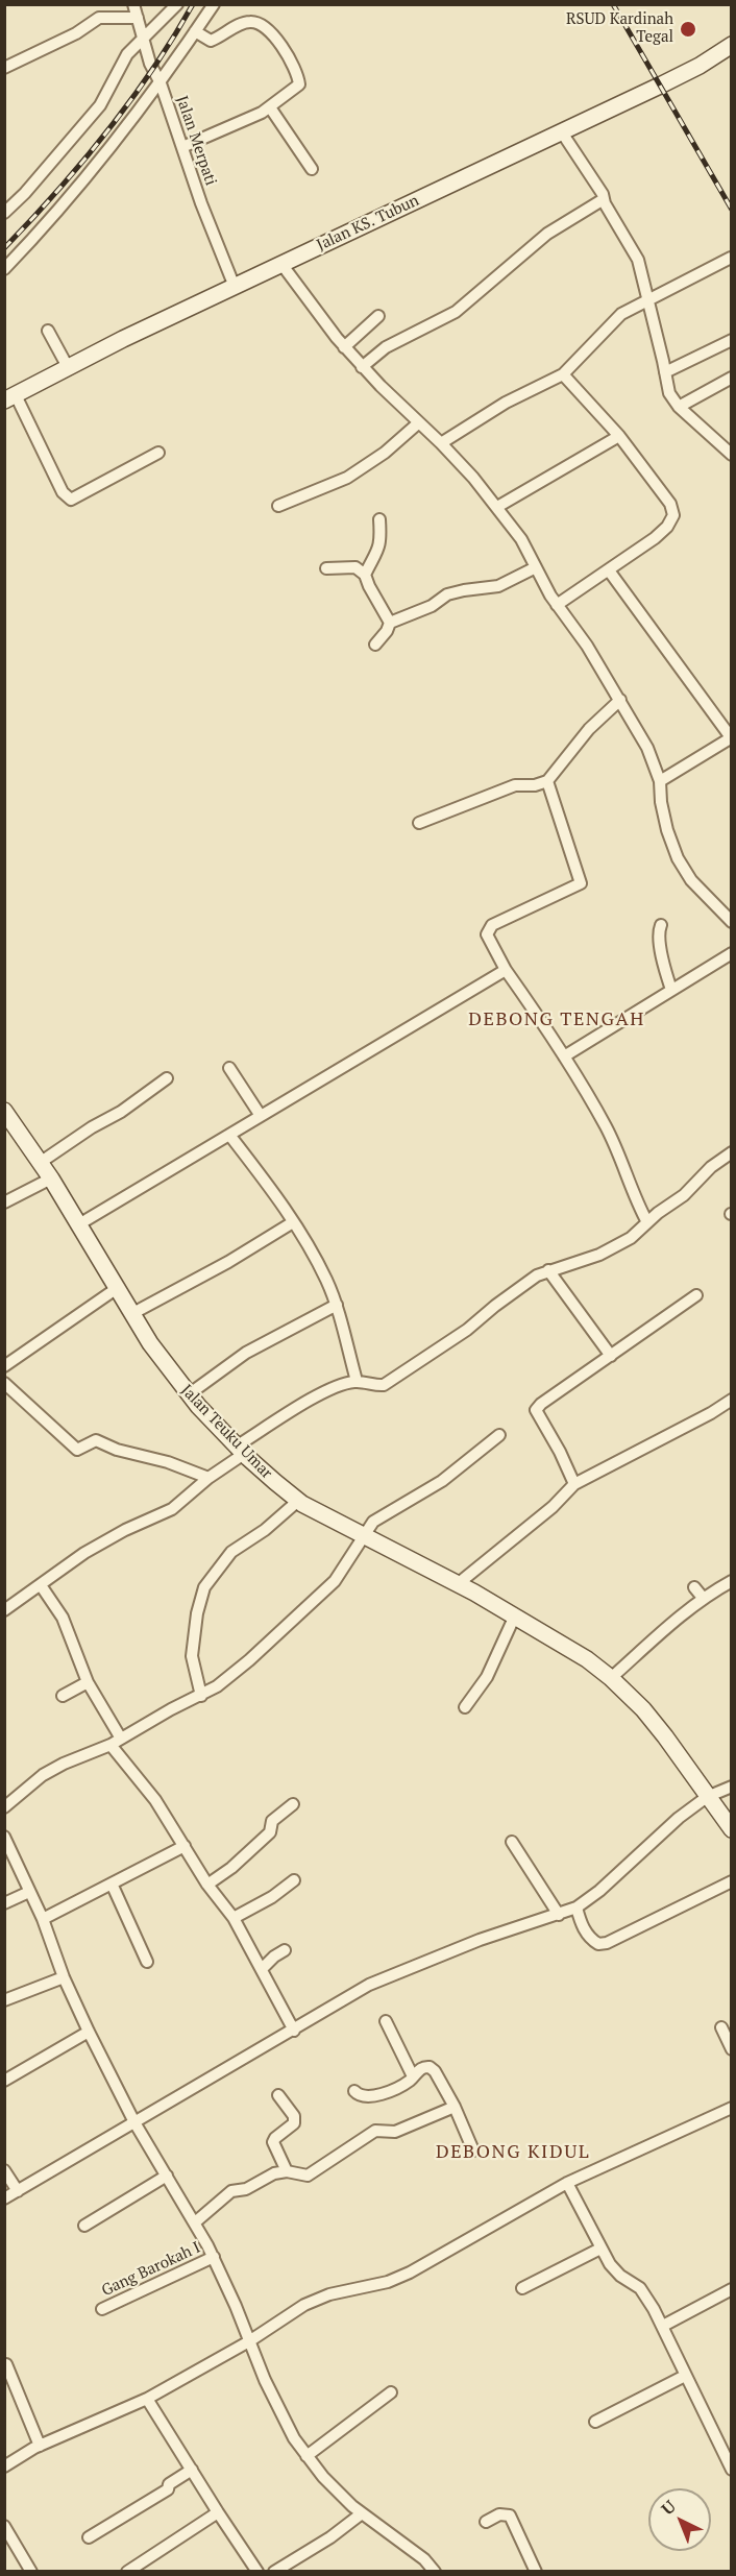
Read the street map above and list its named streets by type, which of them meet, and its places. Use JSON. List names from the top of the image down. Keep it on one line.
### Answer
{"streets":{"main road":["Jalan KS. Tubun","Jalan Teuku Umar"],"street":["Jalan Merpati","Gang Barokah I"]},"crossings":[["Jalan Merpati","Jalan KS. Tubun"]],"districts":["DEBONG TENGAH","DEBONG KIDUL"],"places":["RSUD Kardinah Tegal"],"north":"top left"}
